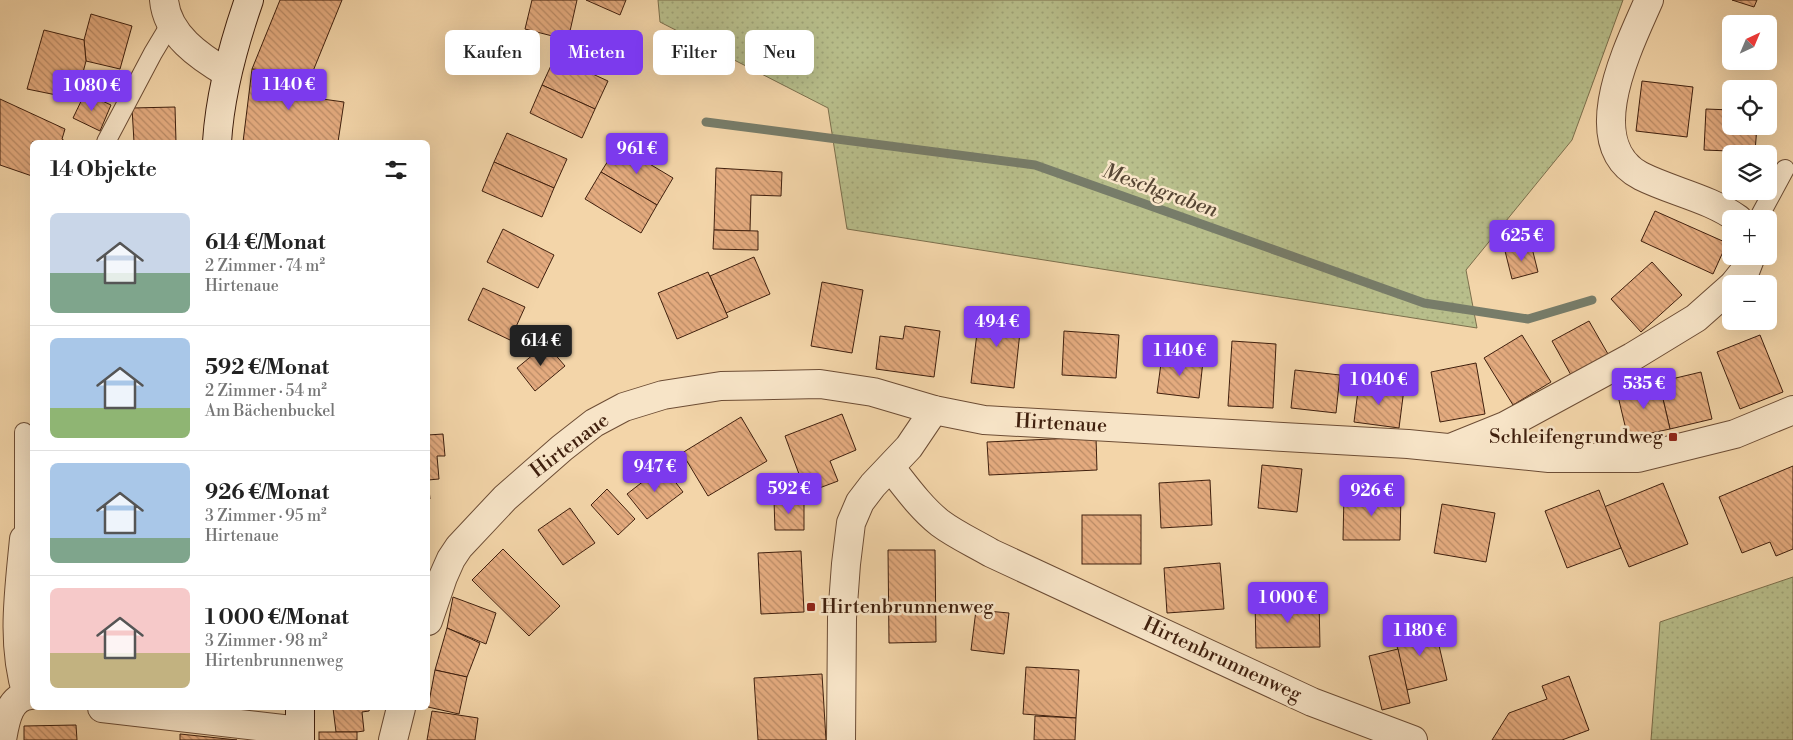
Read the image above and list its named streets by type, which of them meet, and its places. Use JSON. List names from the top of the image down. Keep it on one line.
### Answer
{"streets":{"street":["Hirtenaue","Hirtenbrunnenweg"]},"water":["Meschgraben"],"places":{"transit":["Schleifengrundweg","Hirtenbrunnenweg"]},"north":"top right","page":{"map_buttons":["+","−"],"chip":["Kaufen","Mieten","Filter","Neu"],"price":["1 140 €","1 080 €","961 €","625 €","494 €","614 €","1 140 €","1 040 €","535 €","947 €","592 €","926 €","1 000 €","1 180 €"],"heading":"14 Objekte","list":[{"name":"614 €/Monat","note":"2 Zimmer · 74 m² · Hirtenaue"},{"name":"592 €/Monat","note":"2 Zimmer · 54 m² · Am Bächenbuckel"},{"name":"926 €/Monat","note":"3 Zimmer · 95 m² · Hirtenaue"},{"name":"1 000 €/Monat","note":"3 Zimmer · 98 m² · Hirtenbrunnenweg"}]}}
